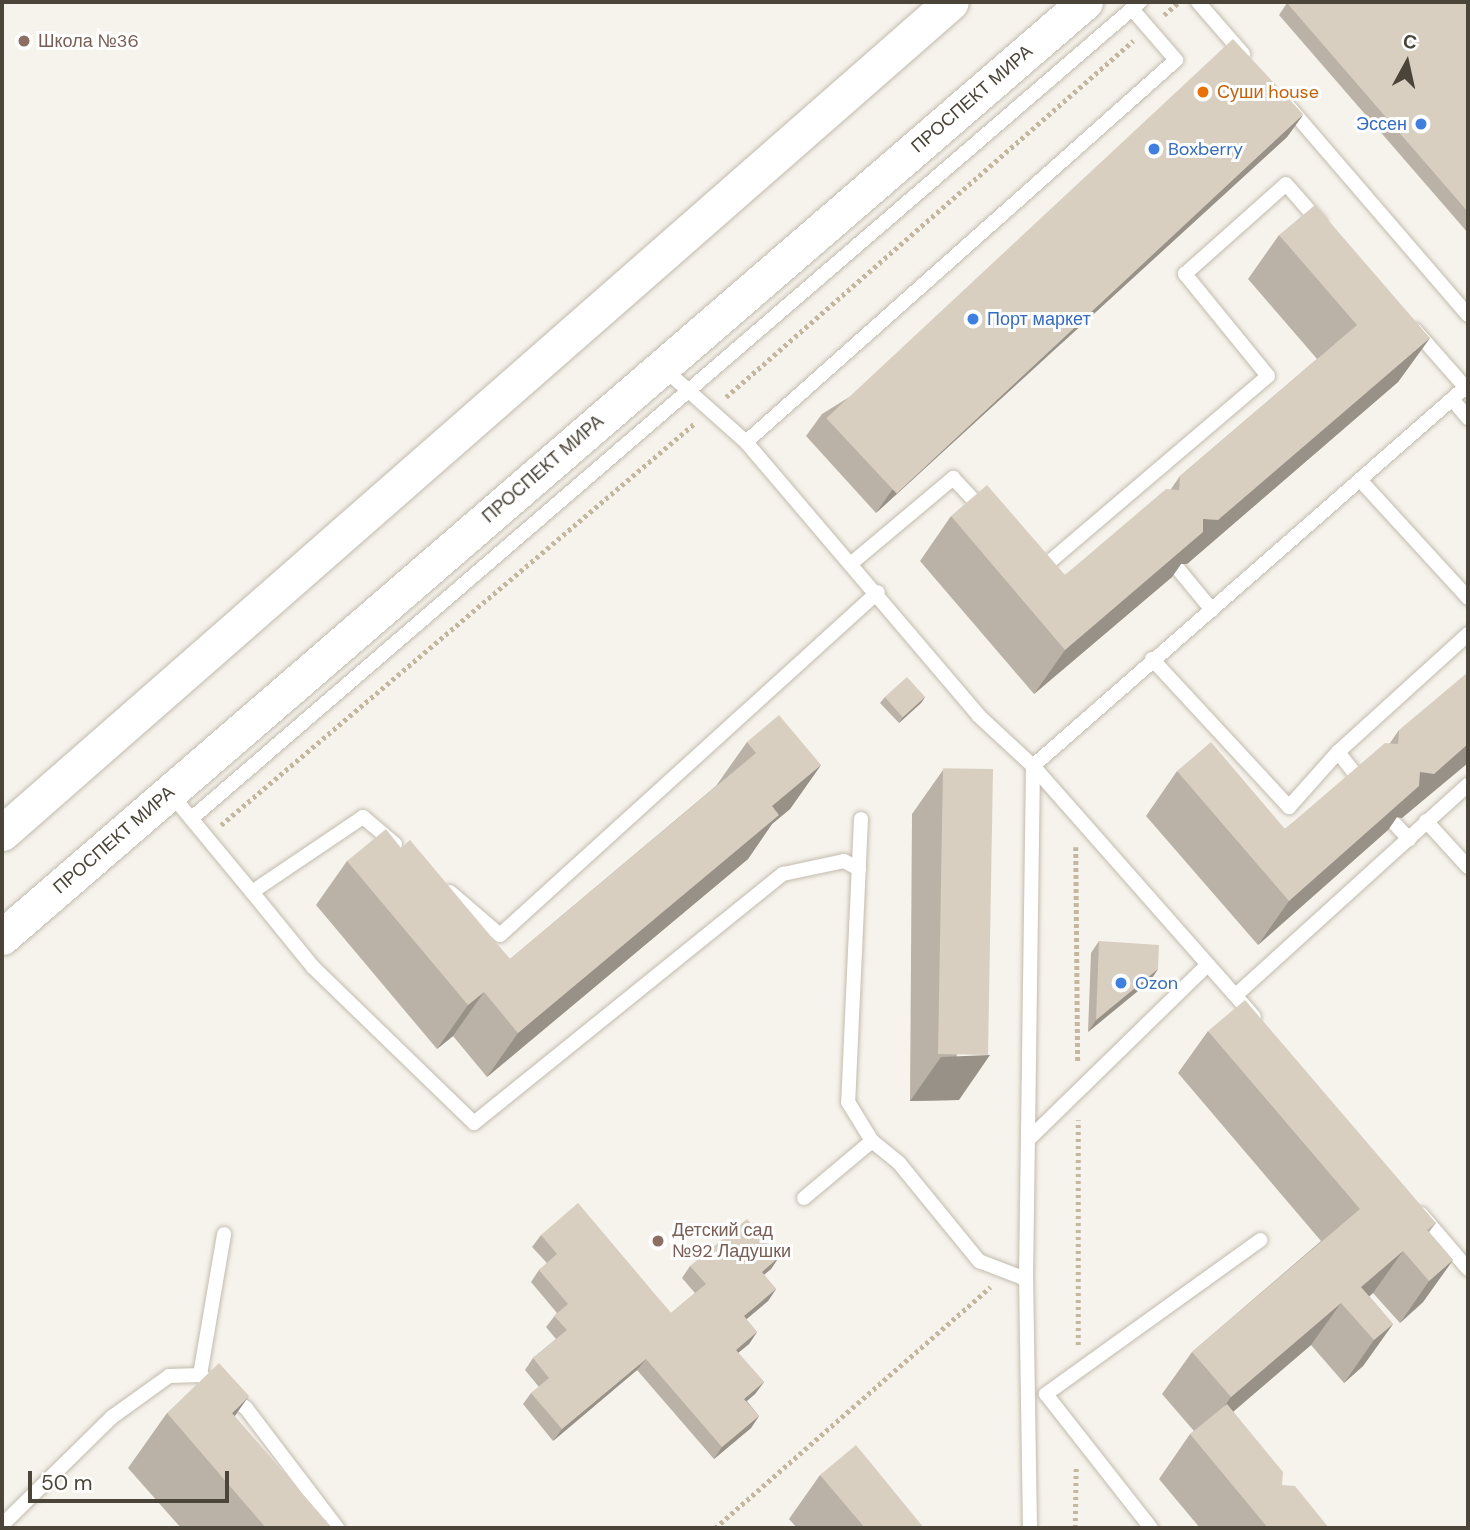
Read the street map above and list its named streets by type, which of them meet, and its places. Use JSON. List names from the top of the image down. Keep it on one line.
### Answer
{"streets":{"street":["ПРОСПЕКТ МИРА"]},"places":["Школа №36","Суши house","Эссен","Boxberry","Порт маркет","Ozon","Детский сад №92 Ладушки"],"scale_bar":"50 m","north":"top"}
